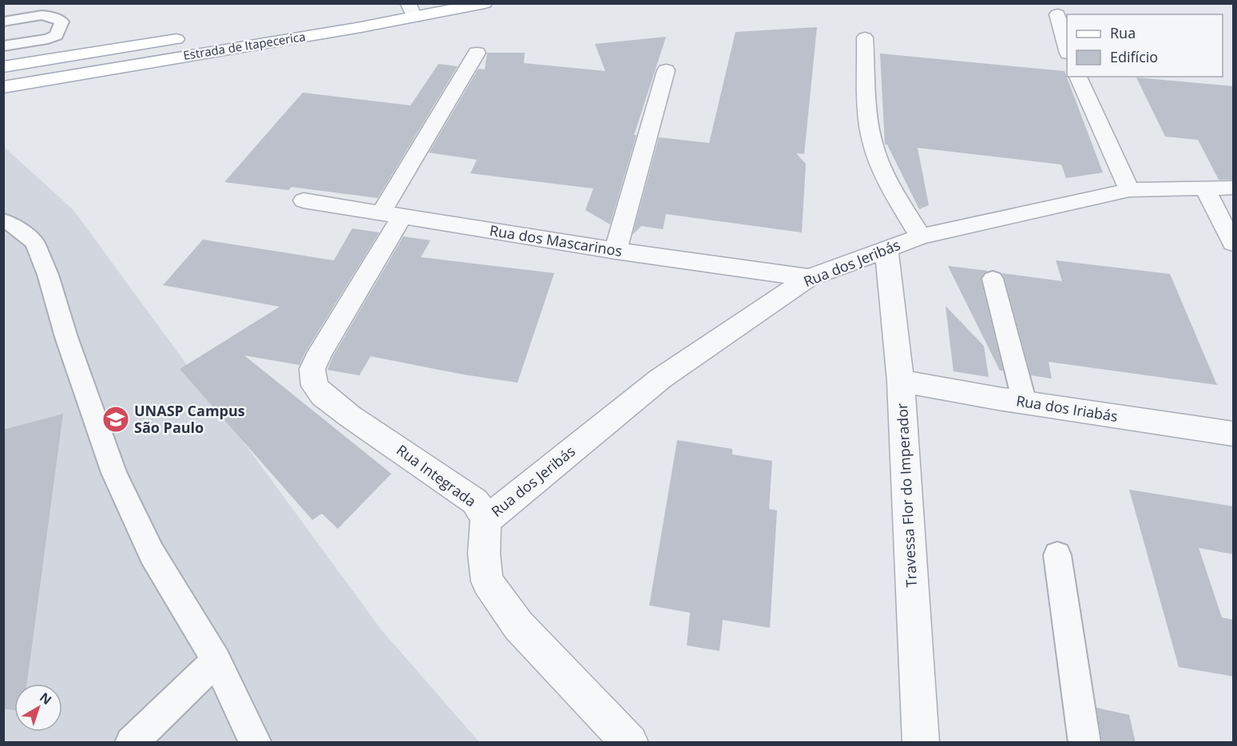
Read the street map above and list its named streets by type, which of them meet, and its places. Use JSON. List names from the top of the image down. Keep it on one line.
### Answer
{"streets":{"main road":["Estrada de Itapecerica"],"street":["Rua dos Mascarinos","Rua dos Jeribás","Rua dos Iriabás","Rua Integrada","Travessa Flor do Imperador"]},"crossings":[["Rua dos Mascarinos","Rua dos Jeribás"],["Rua dos Mascarinos","Rua Integrada"],["Rua dos Jeribás","Rua Integrada"],["Rua dos Jeribás","Travessa Flor do Imperador"],["Rua dos Iriabás","Travessa Flor do Imperador"]],"places":{"school or university":["UNASP Campus São Paulo"]},"legend":["Rua","Edifício"],"north":"top right"}
